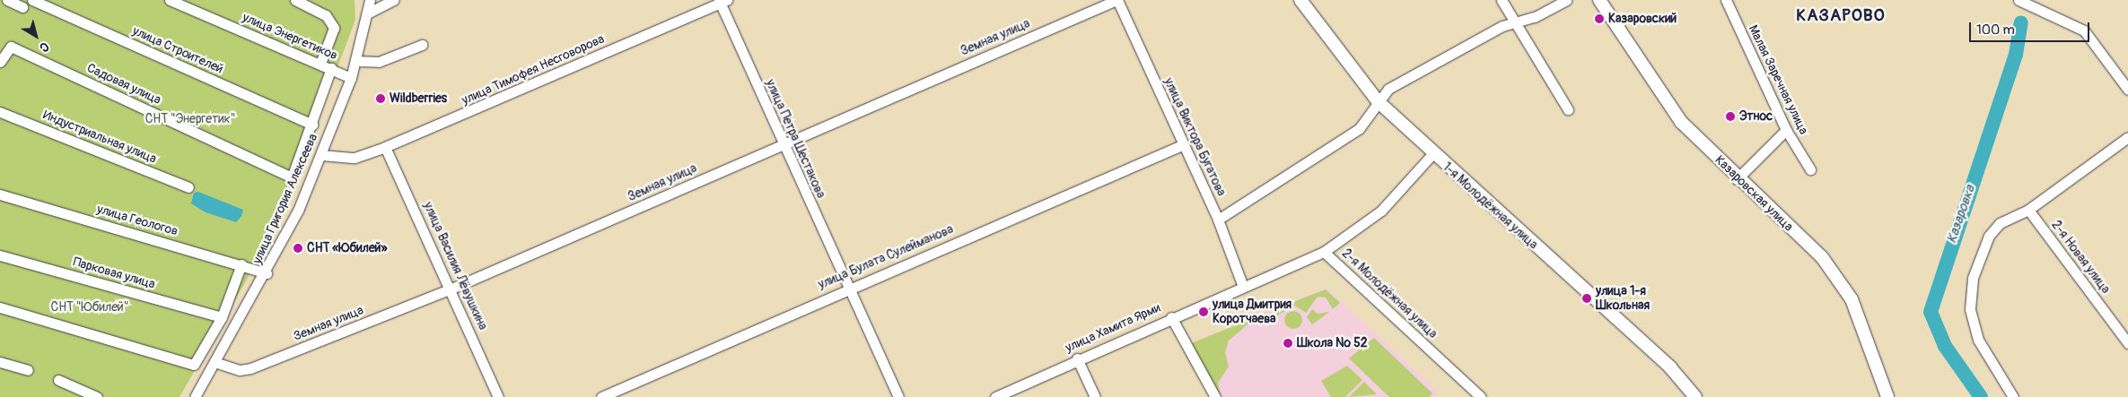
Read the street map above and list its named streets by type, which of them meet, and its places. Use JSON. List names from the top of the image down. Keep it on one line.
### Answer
{"streets":{"street":["улица Энергетиков","Земная улица","улица Строителей","улица Тимофея Несговорова","Малая Заречная улица","Садовая улица","Индустриальная улица","улица Виктора Бугатова","улица Петра Шестакова","Казаровская улица","улица Григория Алексеева","1-я Молодёжная улица","улица Геологов","улица Булата Сулейманова","2-я Новая улица","улица Василия Лёвушкина","Парковая улица","2-я Молодёжная улица","улица Хамита Ярми"]},"crossings":[["улица Энергетиков","Садовая улица"],["улица Энергетиков","улица Григория Алексеева"],["Земная улица","улица Виктора Бугатова"],["Земная улица","улица Петра Шестакова"],["Земная улица","улица Григория Алексеева"],["Земная улица","улица Василия Лёвушкина"],["улица Строителей","Садовая улица"],["улица Тимофея Несговорова","улица Петра Шестакова"],["улица Тимофея Несговорова","улица Григория Алексеева"],["улица Тимофея Несговорова","улица Василия Лёвушкина"],["улица Виктора Бугатова","улица Булата Сулейманова"],["улица Виктора Бугатова","2-я Молодёжная улица"],["улица Виктора Бугатова","улица Хамита Ярми"],["улица Петра Шестакова","улица Булата Сулейманова"],["улица Григория Алексеева","улица Геологов"],["2-я Молодёжная улица","улица Хамита Ярми"]],"districts":["КАЗАРОВО"],"water":["Казаровка"],"parks":["СНТ \"Энергетик\"","СНТ \"Юбилей\""],"places":["Казаровский","Wildberries","Этнос","СНТ «Юбилей»","улица 1-я Школьная","улица Дмитрия Коротчаева","Школа № 52"],"scale_bar":"100 m","north":"bottom right"}
